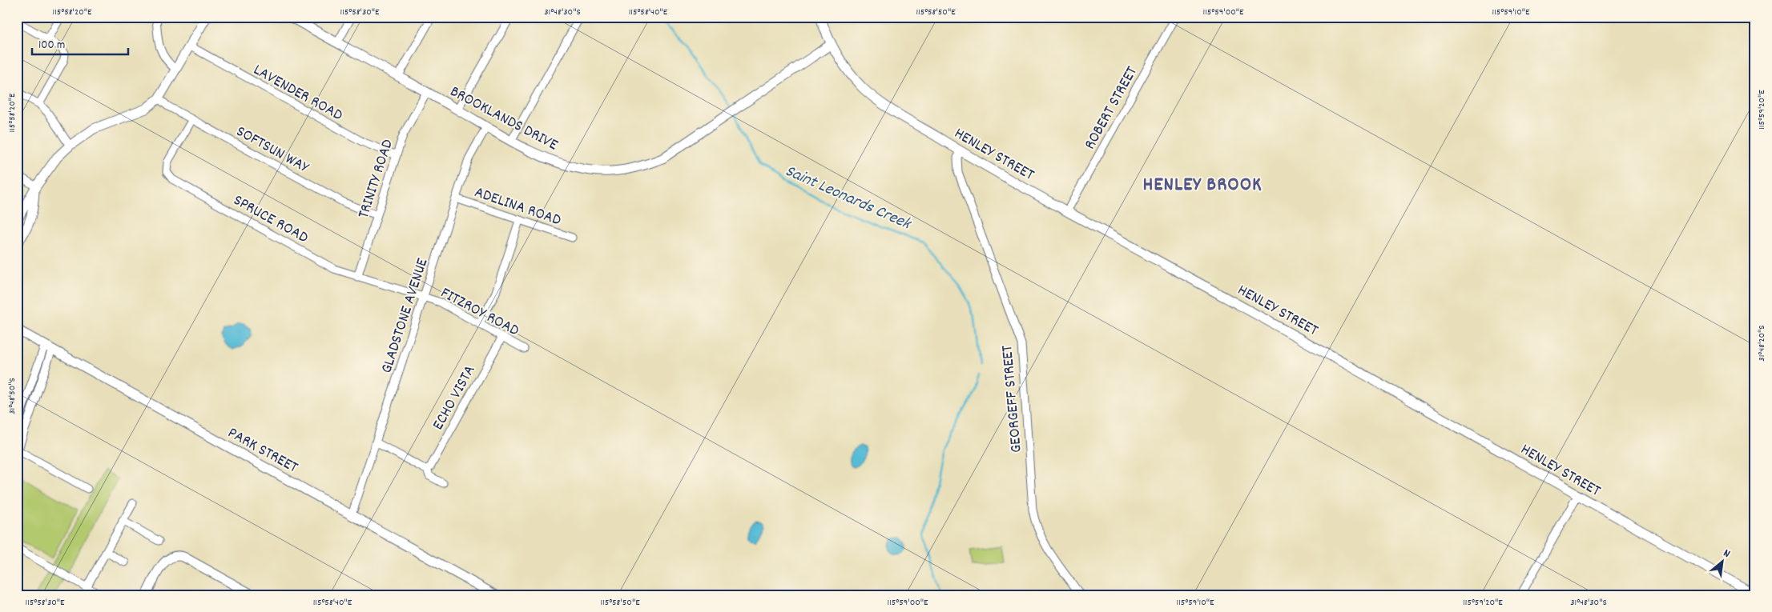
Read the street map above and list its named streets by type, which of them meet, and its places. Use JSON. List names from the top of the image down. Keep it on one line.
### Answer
{"streets":{"street":["LAVENDER ROAD","ROBERT STREET","BROOKLANDS DRIVE","SOFTSUN WAY","HENLEY STREET","TRINITY ROAD","ADELINA ROAD","SPRUCE ROAD","FITZROY ROAD","GLADSTONE AVENUE","ECHO VISTA","GEORGEFF STREET","PARK STREET"]},"crossings":[["LAVENDER ROAD","TRINITY ROAD"],["ROBERT STREET","HENLEY STREET"],["BROOKLANDS DRIVE","HENLEY STREET"],["BROOKLANDS DRIVE","TRINITY ROAD"],["BROOKLANDS DRIVE","GLADSTONE AVENUE"],["SOFTSUN WAY","TRINITY ROAD"],["SOFTSUN WAY","SPRUCE ROAD"],["HENLEY STREET","GEORGEFF STREET"],["TRINITY ROAD","SPRUCE ROAD"],["ADELINA ROAD","GLADSTONE AVENUE"],["SPRUCE ROAD","FITZROY ROAD"],["SPRUCE ROAD","GLADSTONE AVENUE"],["FITZROY ROAD","GLADSTONE AVENUE"],["FITZROY ROAD","ECHO VISTA"],["GLADSTONE AVENUE","PARK STREET"]],"districts":["HENLEY BROOK"],"water":["Saint Leonards Creek"],"scale_bar":"100 m","north":"top right","coordinates":["115°58'20\"E","115°58'30\"E","31°48'30\"S","115°58'40\"E","115°58'50\"E","115°59'00\"E","115°59'10\"E","115°59'20\"E","31°48'20\"S","31°48'50\"S"]}
